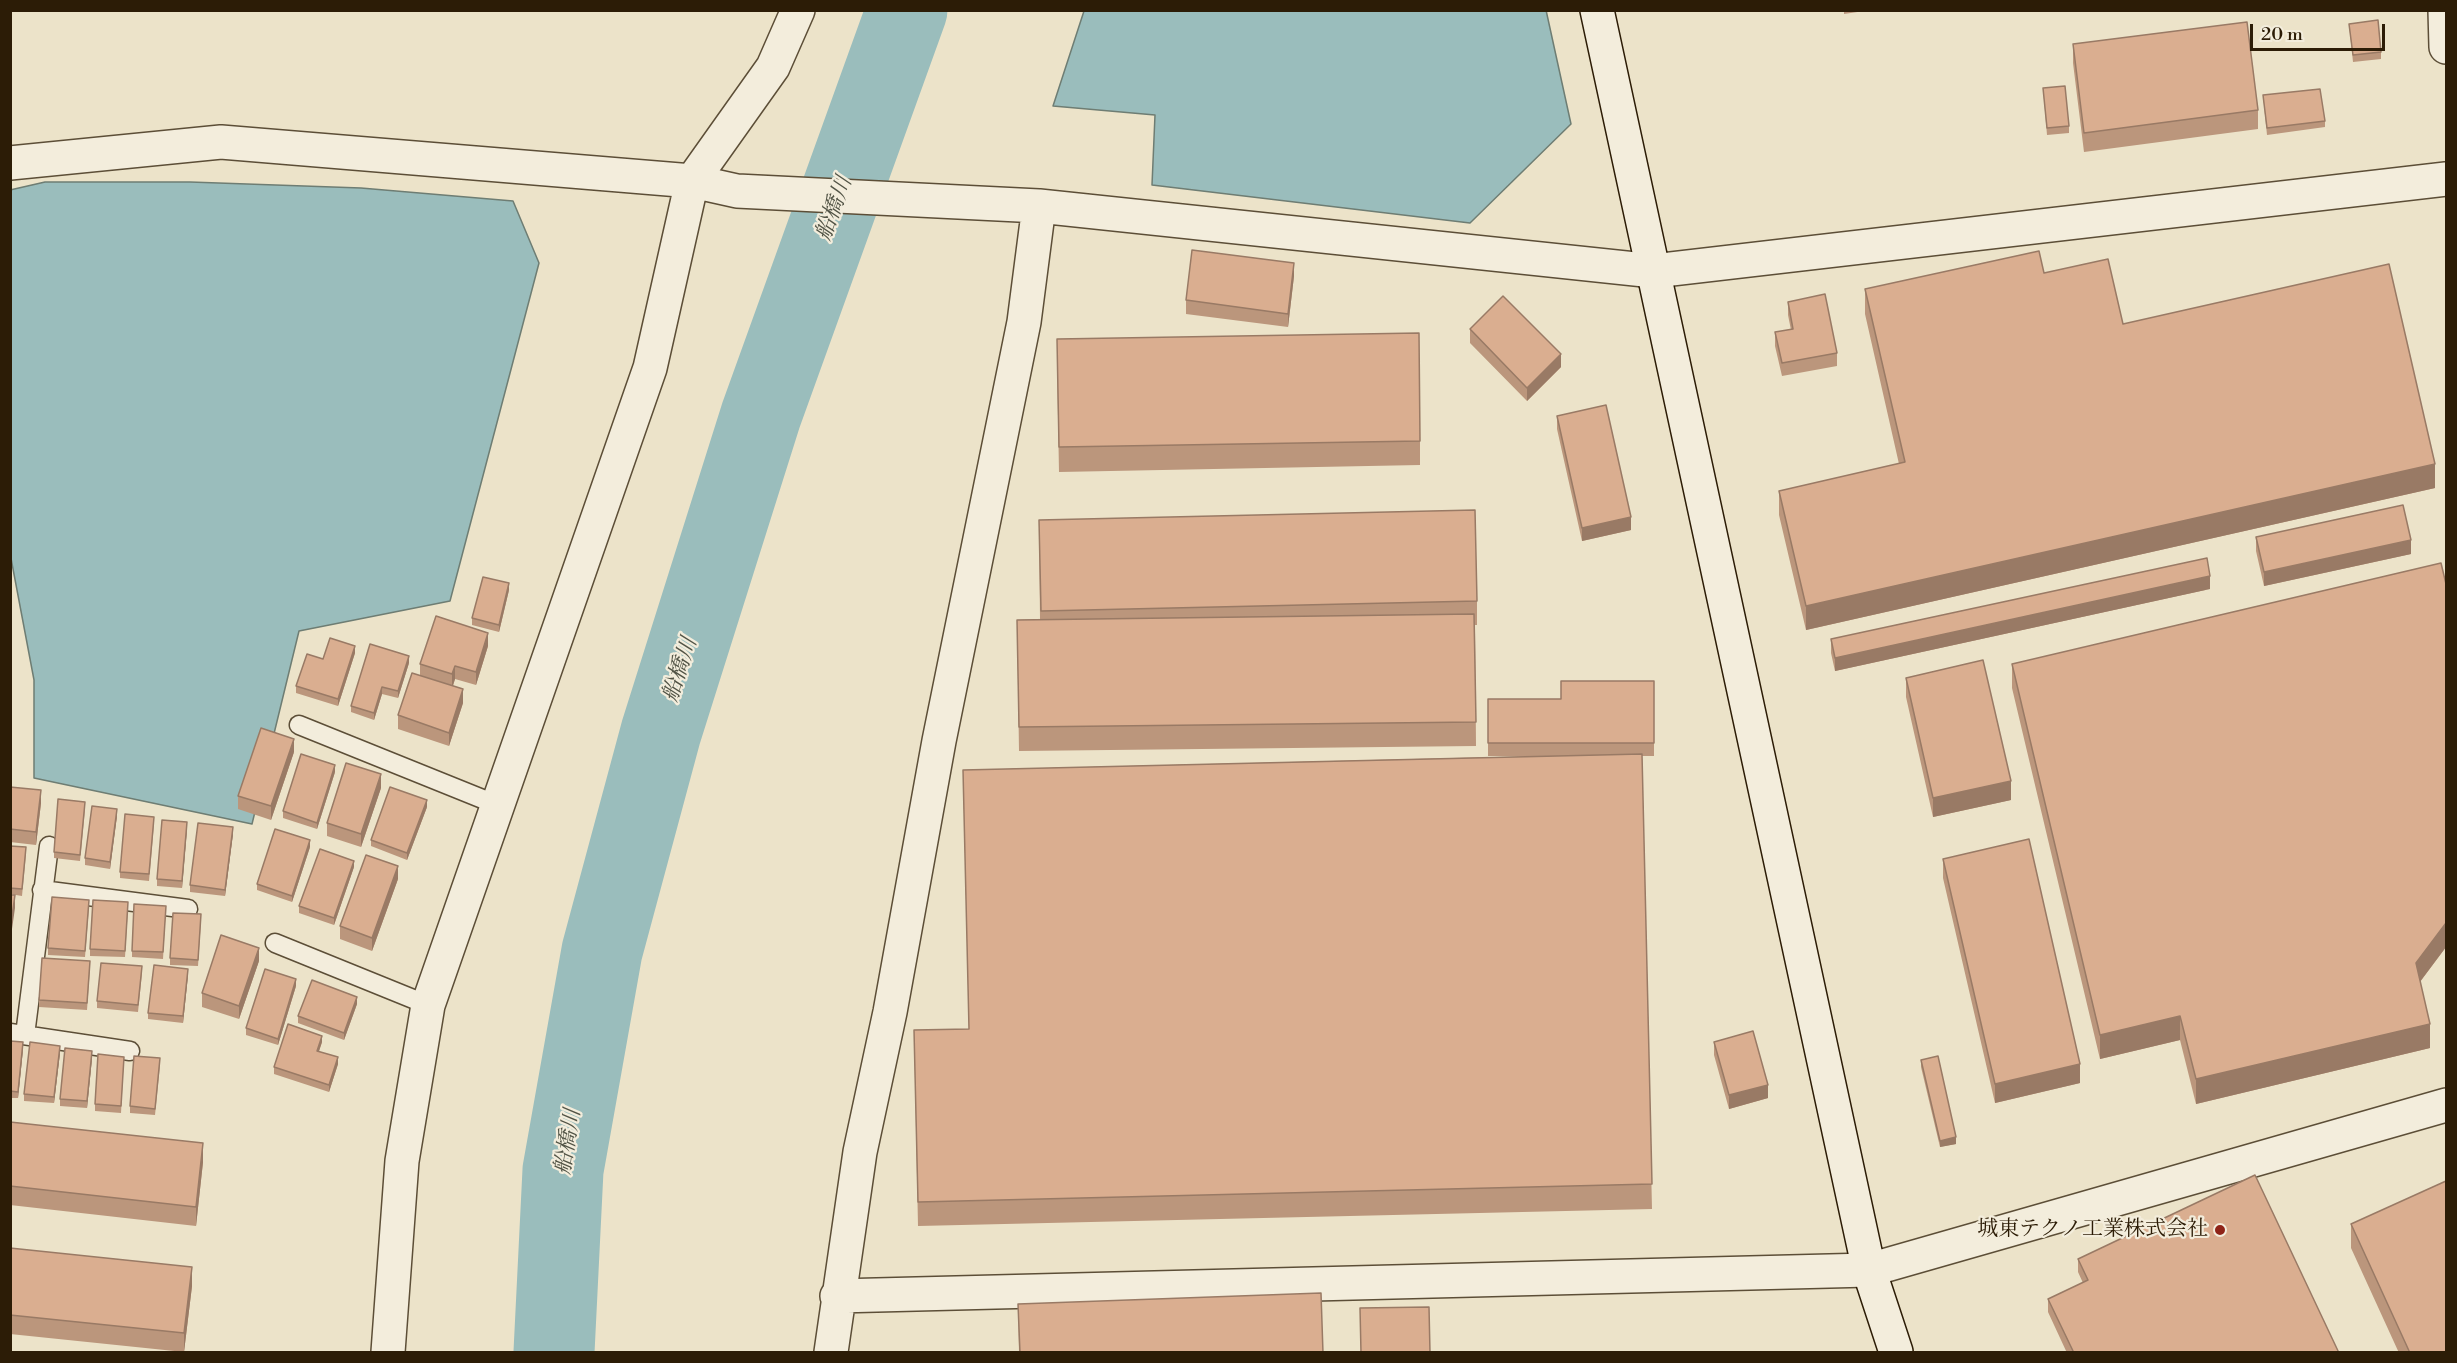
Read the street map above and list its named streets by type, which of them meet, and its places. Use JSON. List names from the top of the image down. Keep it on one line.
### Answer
{"water":["船橋川"],"places":["城東テクノ工業株式会社"],"scale_bar":"20 m"}
